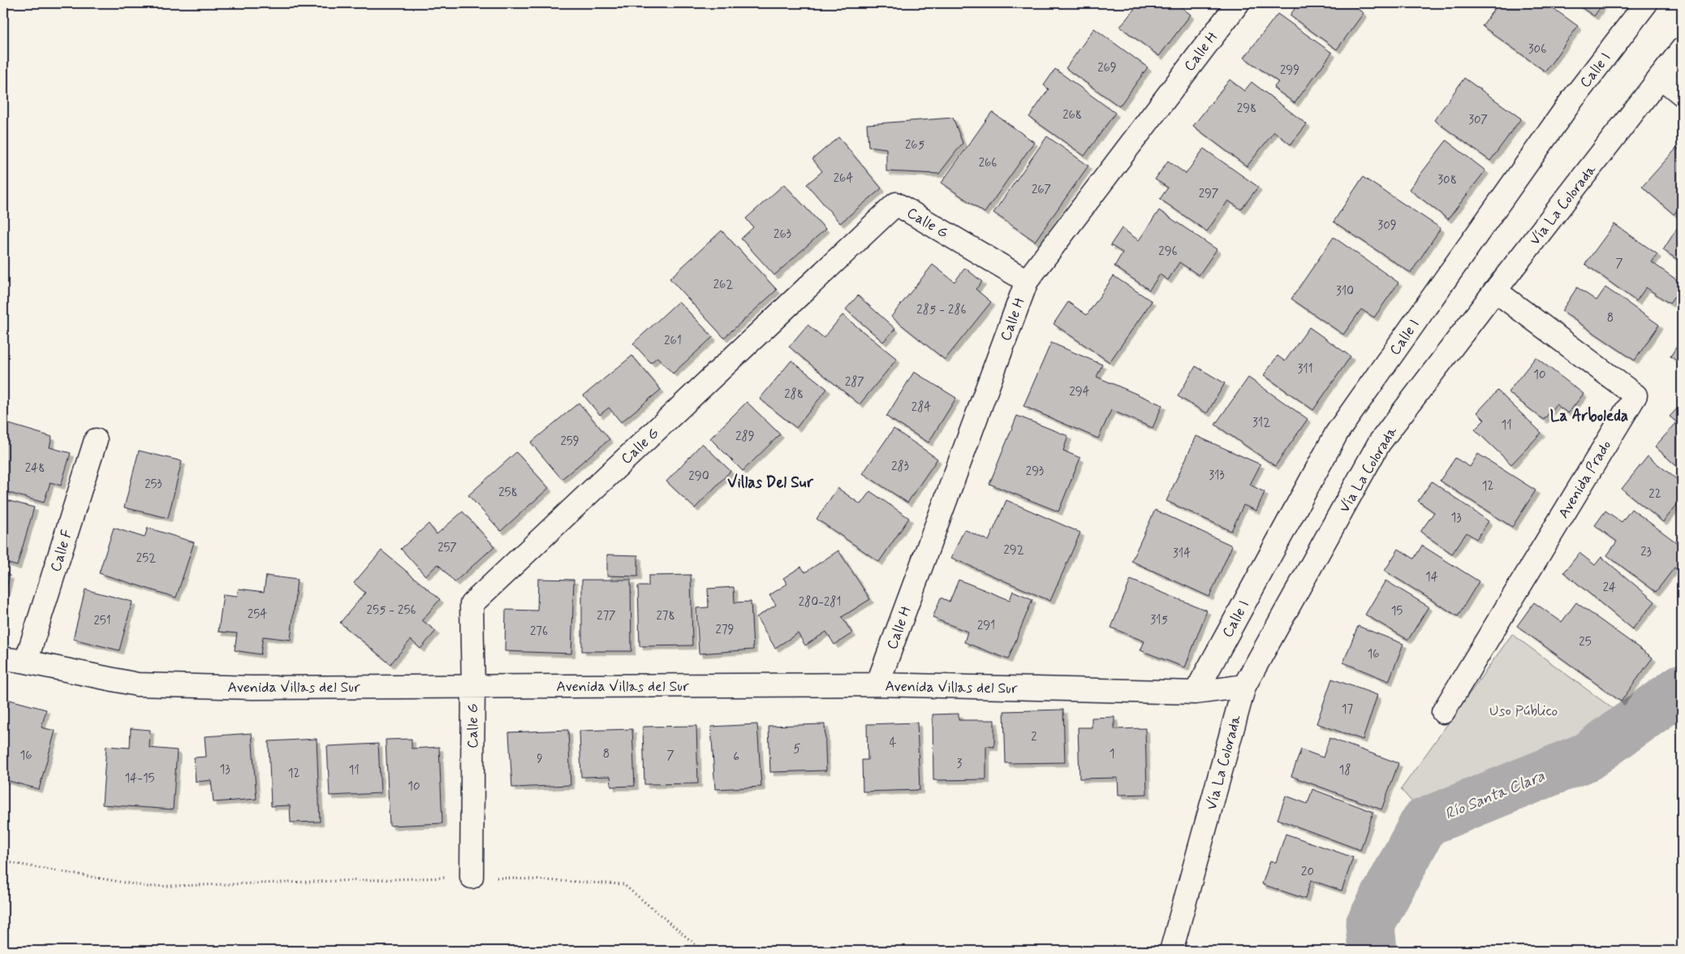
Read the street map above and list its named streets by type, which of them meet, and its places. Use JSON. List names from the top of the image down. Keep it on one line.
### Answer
{"streets":{"street":["Calle H","Calle I","Vía La Colorada","Calle G","Avenida Prado","Calle F","Avenida Villas del Sur"]},"crossings":[["Calle H","Calle G"],["Calle H","Avenida Villas del Sur"],["Calle I","Avenida Villas del Sur"],["Vía La Colorada","Avenida Prado"],["Vía La Colorada","Avenida Villas del Sur"],["Calle G","Avenida Villas del Sur"],["Calle F","Avenida Villas del Sur"]],"districts":["La Arboleda","Villas Del Sur"],"water":["Río Santa Clara"],"parks":["Uso Público"],"house_numbers":["306","269","299","298","268","307","265","266","264","308","267","297","309","263","296","7","262","310","285 - 286","8","261","311","10","287","294","288","284","312","11","289","259","283","248","293","313","290","253","12","258","22","13","257","292","23","314","252","14","24","280-281","255 - 256","15","254","277","278","315","251","291","279","276","25","16","17","2","4","5","8","1","16","7","6","9","3","13","11","18","12","14-15","10","20"]}
